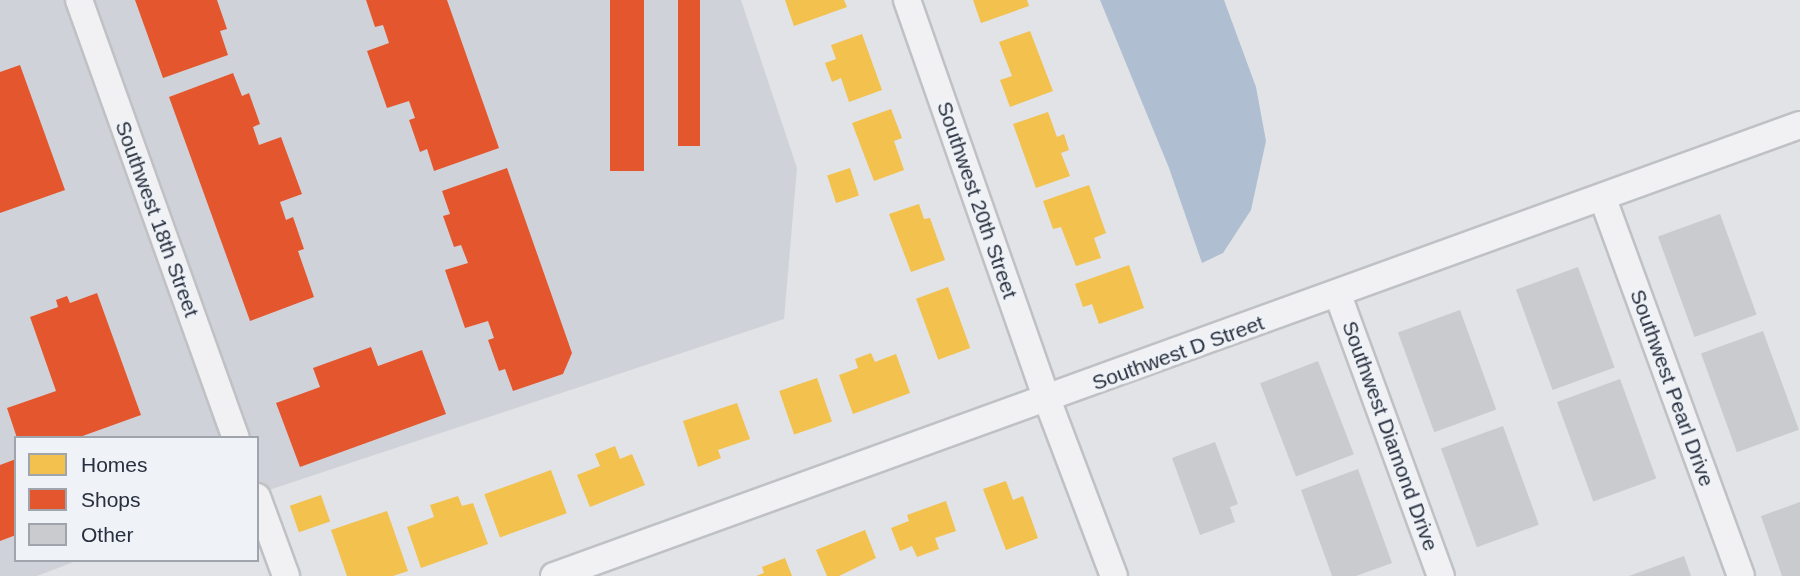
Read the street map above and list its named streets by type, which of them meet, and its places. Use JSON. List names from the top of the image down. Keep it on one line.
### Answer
{"streets":{"street":["Southwest 20th Street","Southwest 18th Street","Southwest D Street","Southwest Pearl Drive","Southwest Diamond Drive"]},"crossings":[["Southwest 20th Street","Southwest D Street"],["Southwest D Street","Southwest Pearl Drive"],["Southwest D Street","Southwest Diamond Drive"]],"legend":["Homes","Shops","Other"]}
